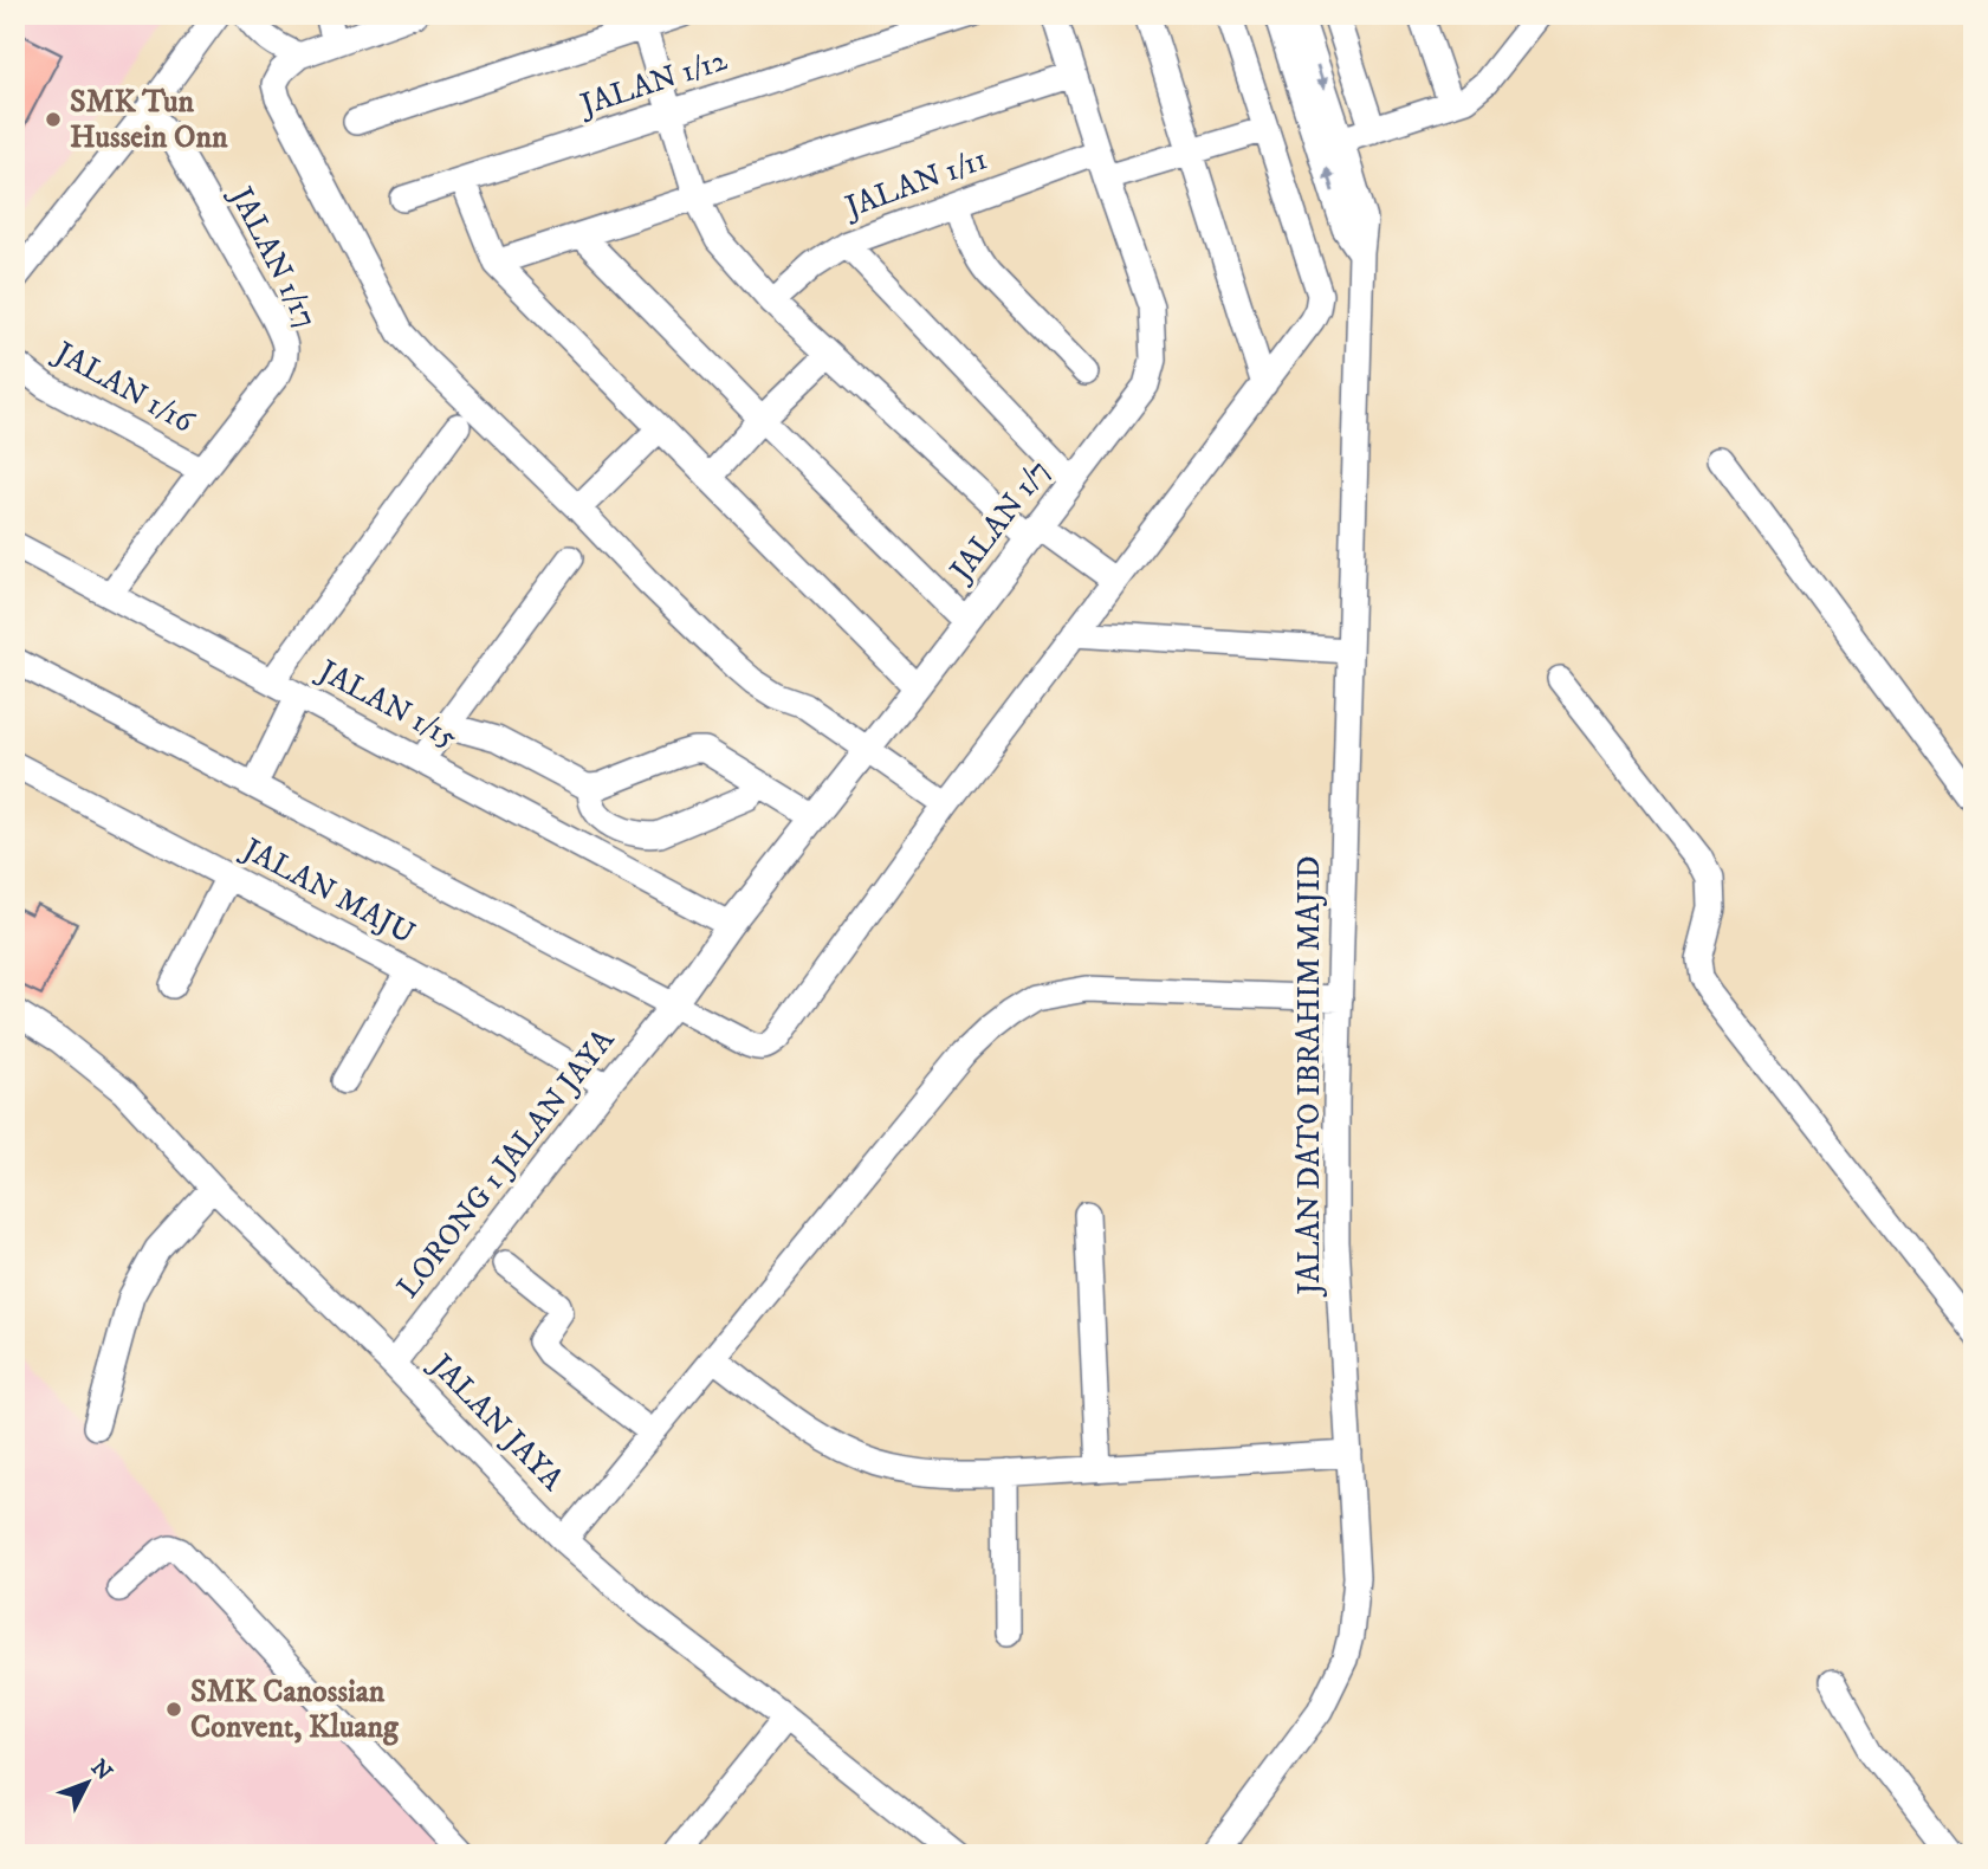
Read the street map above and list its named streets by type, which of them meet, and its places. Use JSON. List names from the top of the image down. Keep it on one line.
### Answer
{"streets":{"street":["JALAN 1/12","JALAN 1/11","JALAN 1/17","JALAN 1/16","JALAN 1/7","JALAN 1/15","JALAN MAJU","JALAN DATO IBRAHIM MAJID","LORONG 1 JALAN JAYA","JALAN JAYA"]},"crossings":[["JALAN 1/11","JALAN 1/7"],["JALAN 1/17","JALAN 1/16"],["JALAN 1/17","JALAN 1/15"],["JALAN 1/7","JALAN 1/15"],["JALAN 1/7","LORONG 1 JALAN JAYA"],["JALAN MAJU","LORONG 1 JALAN JAYA"],["LORONG 1 JALAN JAYA","JALAN JAYA"]],"places":["SMK Tun Hussein Onn","SMK Canossian Convent, Kluang"],"north":"top right"}
